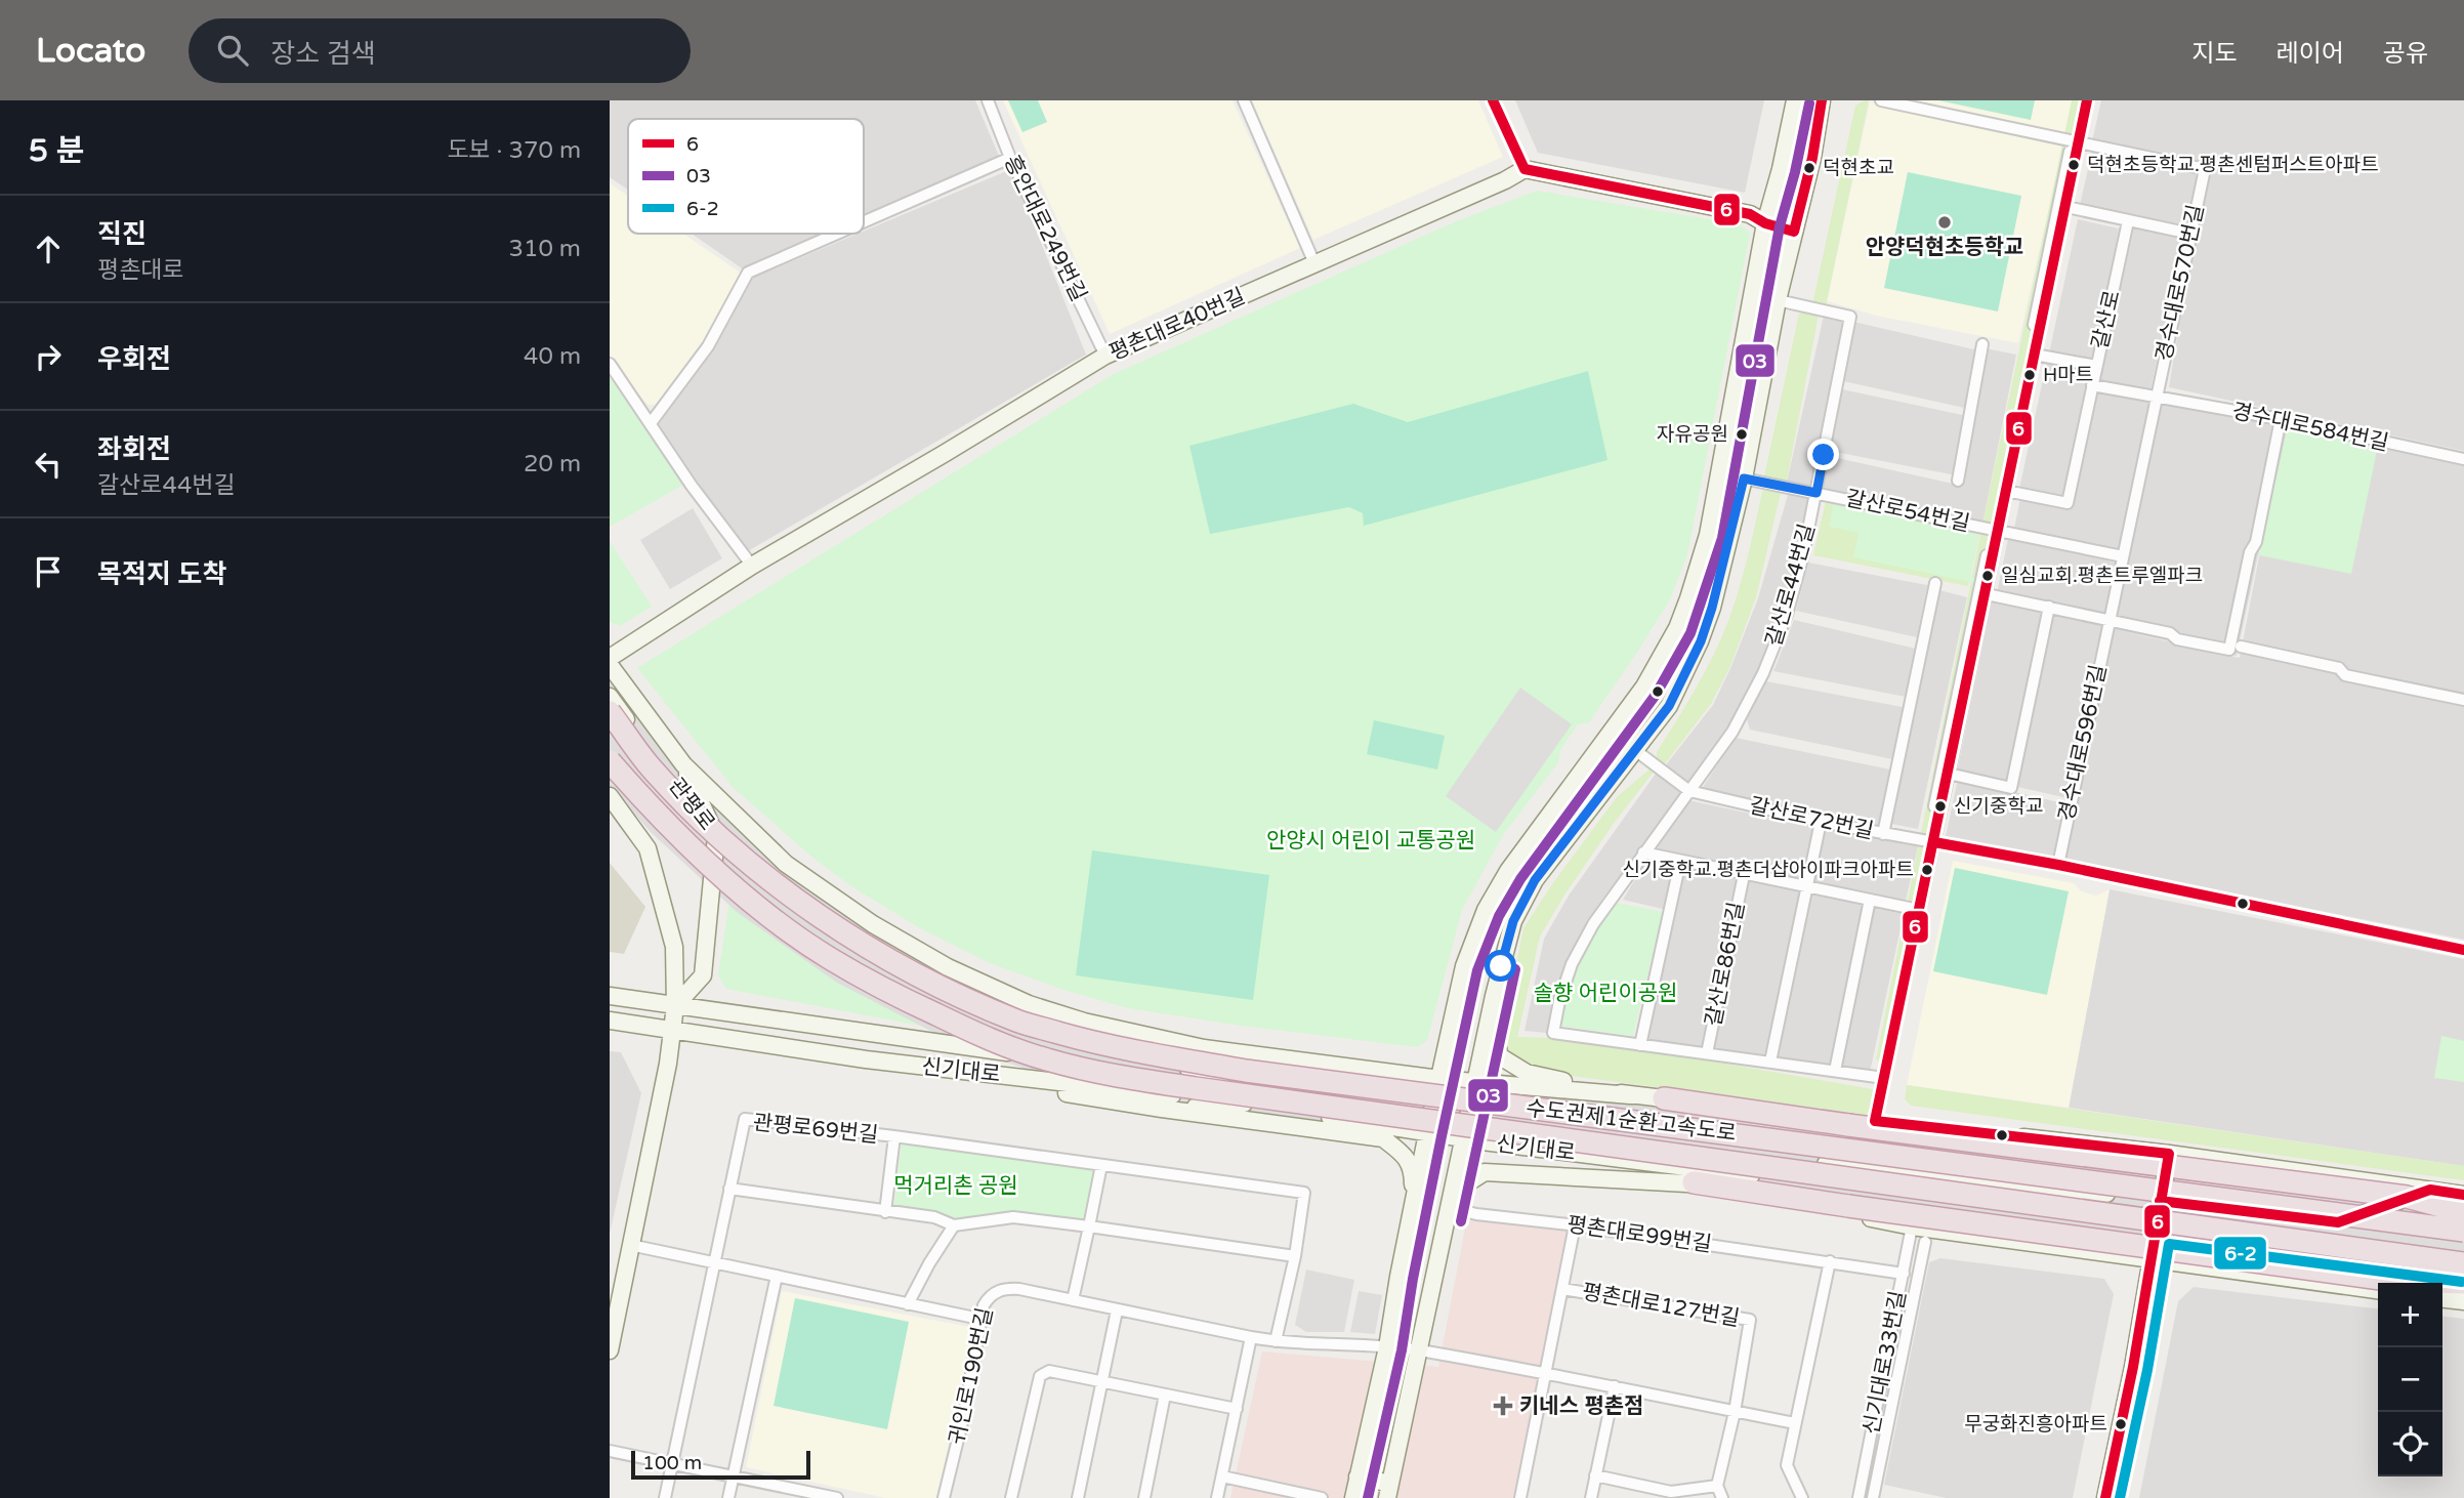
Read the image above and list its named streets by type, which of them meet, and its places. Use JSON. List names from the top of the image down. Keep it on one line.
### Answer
{"streets":{"highway":["수도권제1순환고속도로"],"street":["흥안대로249번길","경수대로570번길","갈산로","평촌대로40번길","경수대로584번길","갈산로54번길","갈산로44번길","경수대로596번길","관평로","갈산로72번길","갈산로86번길","신기대로","관평로69번길","평촌대로99번길","평촌대로127번길","신기대로33번길","귀인로190번길"]},"crossings":[["흥안대로249번길","평촌대로40번길"],["경수대로570번길","경수대로584번길"],["경수대로570번길","경수대로596번길"],["갈산로","경수대로584번길"],["경수대로584번길","경수대로596번길"],["갈산로54번길","갈산로44번길"],["갈산로44번길","갈산로72번길"],["갈산로44번길","갈산로86번길"],["경수대로596번길","갈산로72번길"],["관평로","신기대로"],["갈산로72번길","갈산로86번길"],["신기대로","수도권제1순환고속도로"],["평촌대로99번길","신기대로33번길"],["평촌대로127번길","귀인로190번길"]],"parks":["안양시 어린이 교통공원","솔향 어린이공원","먹거리촌 공원"],"places":{"other":["덕현초등학교.평촌센텀퍼스트아파트","덕현초교","안양덕현초등학교","H마트","자유공원","일심교회.평촌트루엘파크","신기중학교","신기중학교.평촌더샵아이파크아파트","무궁화진흥아파트"],"health":["키네스 평촌점"]},"lines":["transit line 6","transit line 03","transit line 6-2"],"legend":["6","03","6-2"],"scale_bar":"100 m","page":{"header":"Locato","search":"장소 검색","nav":["지도","레이어","공유"],"heading":["5 분","도보 · 370 m"],"list":[["직진","평촌대로","310 m"],["우회전","40 m"],["좌회전","갈산로44번길","20 m"],"목적지 도착"],"map_buttons":["+","−"],"scale":"100 m"}}
